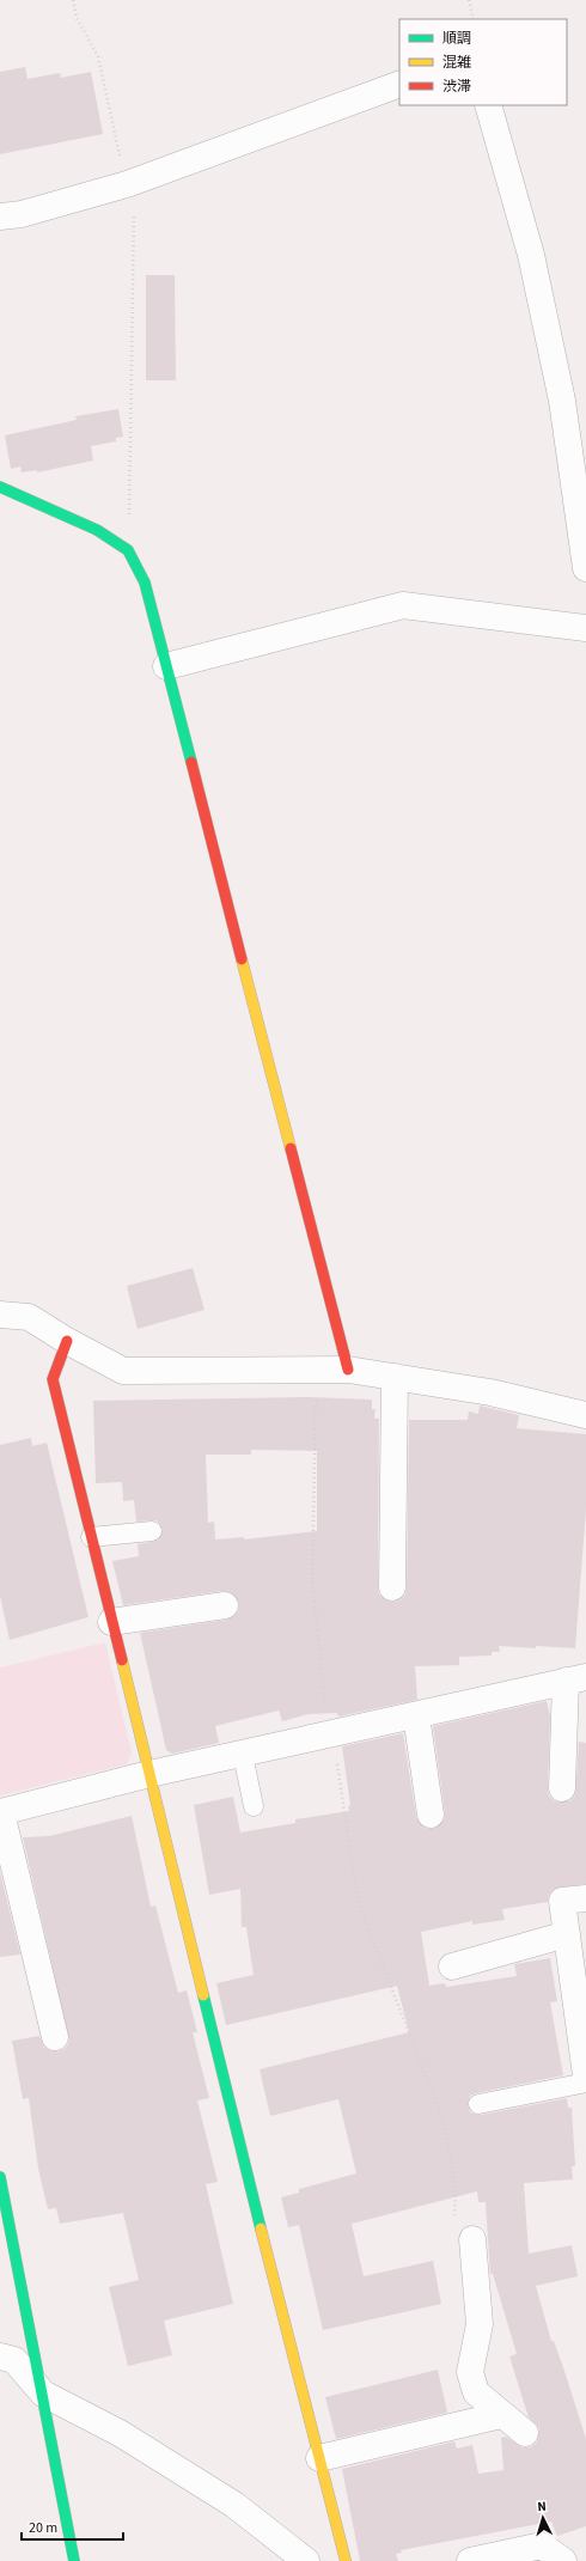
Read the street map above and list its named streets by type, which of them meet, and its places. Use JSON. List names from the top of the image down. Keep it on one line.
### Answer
{"legend":["順調","混雑","渋滞"],"scale_bar":"20 m","north":"top"}
